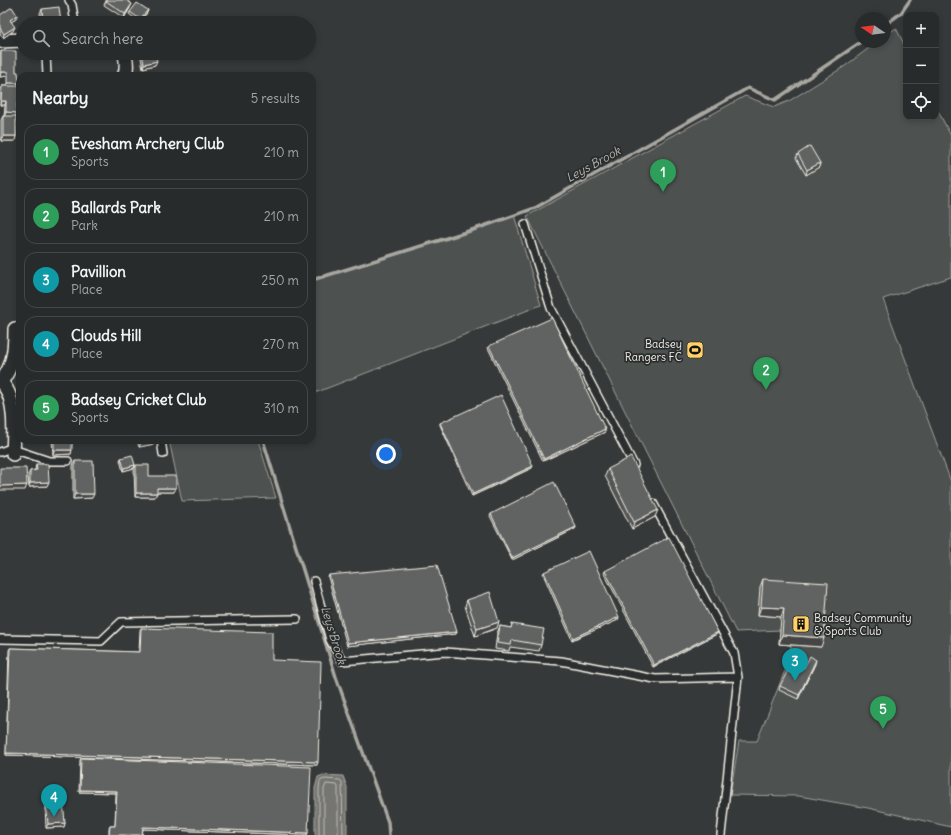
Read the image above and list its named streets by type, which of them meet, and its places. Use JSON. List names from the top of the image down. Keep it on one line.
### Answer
{"water":["Leys Brook"],"places":{"sports":["Badsey Rangers FC"],"building":["Badsey Community & Sports Club"]},"north":"left","page":{"map_buttons":["+","−"],"search":"Search here","heading":["Nearby","5 results"],"list":[{"mark":"1","name":"Evesham Archery Club","note":"Sports","value":"210 m"},{"mark":"2","name":"Ballards Park","note":"Park","value":"210 m"},{"mark":"3","name":"Pavillion","note":"Place","value":"250 m"},{"mark":"4","name":"Clouds Hill","note":"Place","value":"270 m"},{"mark":"5","name":"Badsey Cricket Club","note":"Sports","value":"310 m"}],"pins":["1","2","3","5","4"]}}
